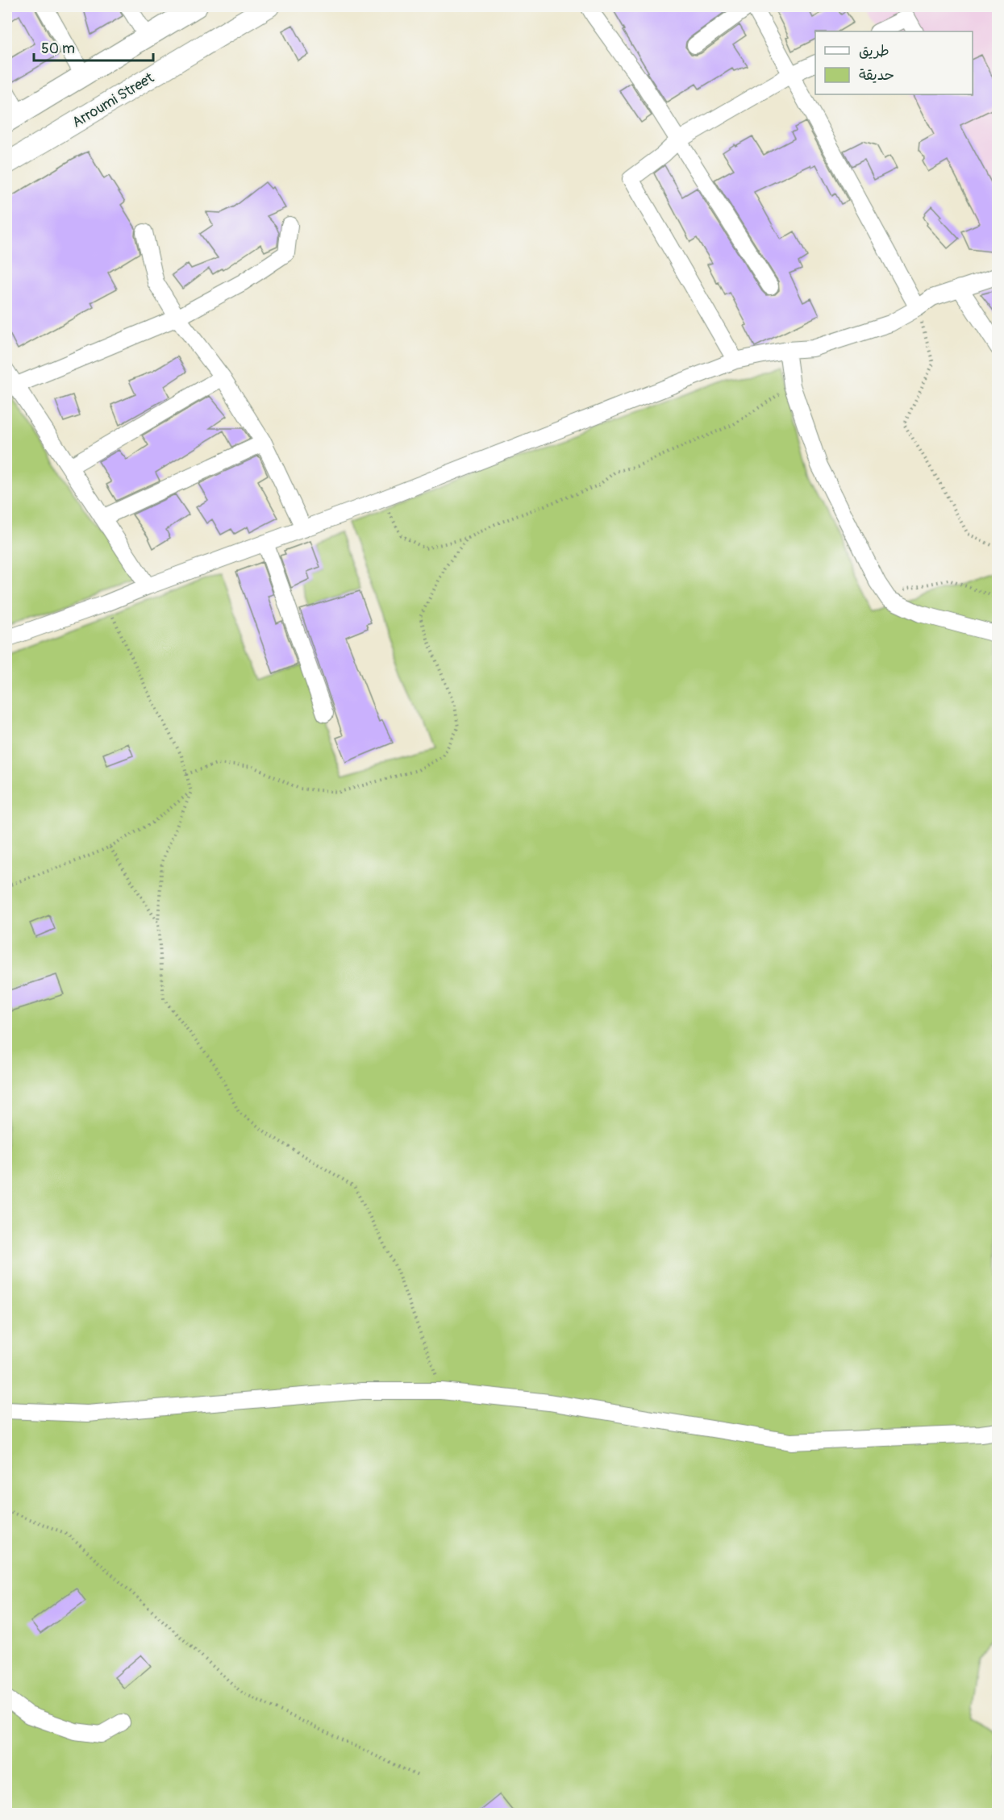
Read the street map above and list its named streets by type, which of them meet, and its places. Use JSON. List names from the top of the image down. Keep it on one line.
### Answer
{"streets":{"main road":["Arroumi Street"]},"legend":["طريق","حديقة"],"scale_bar":"50 m"}
